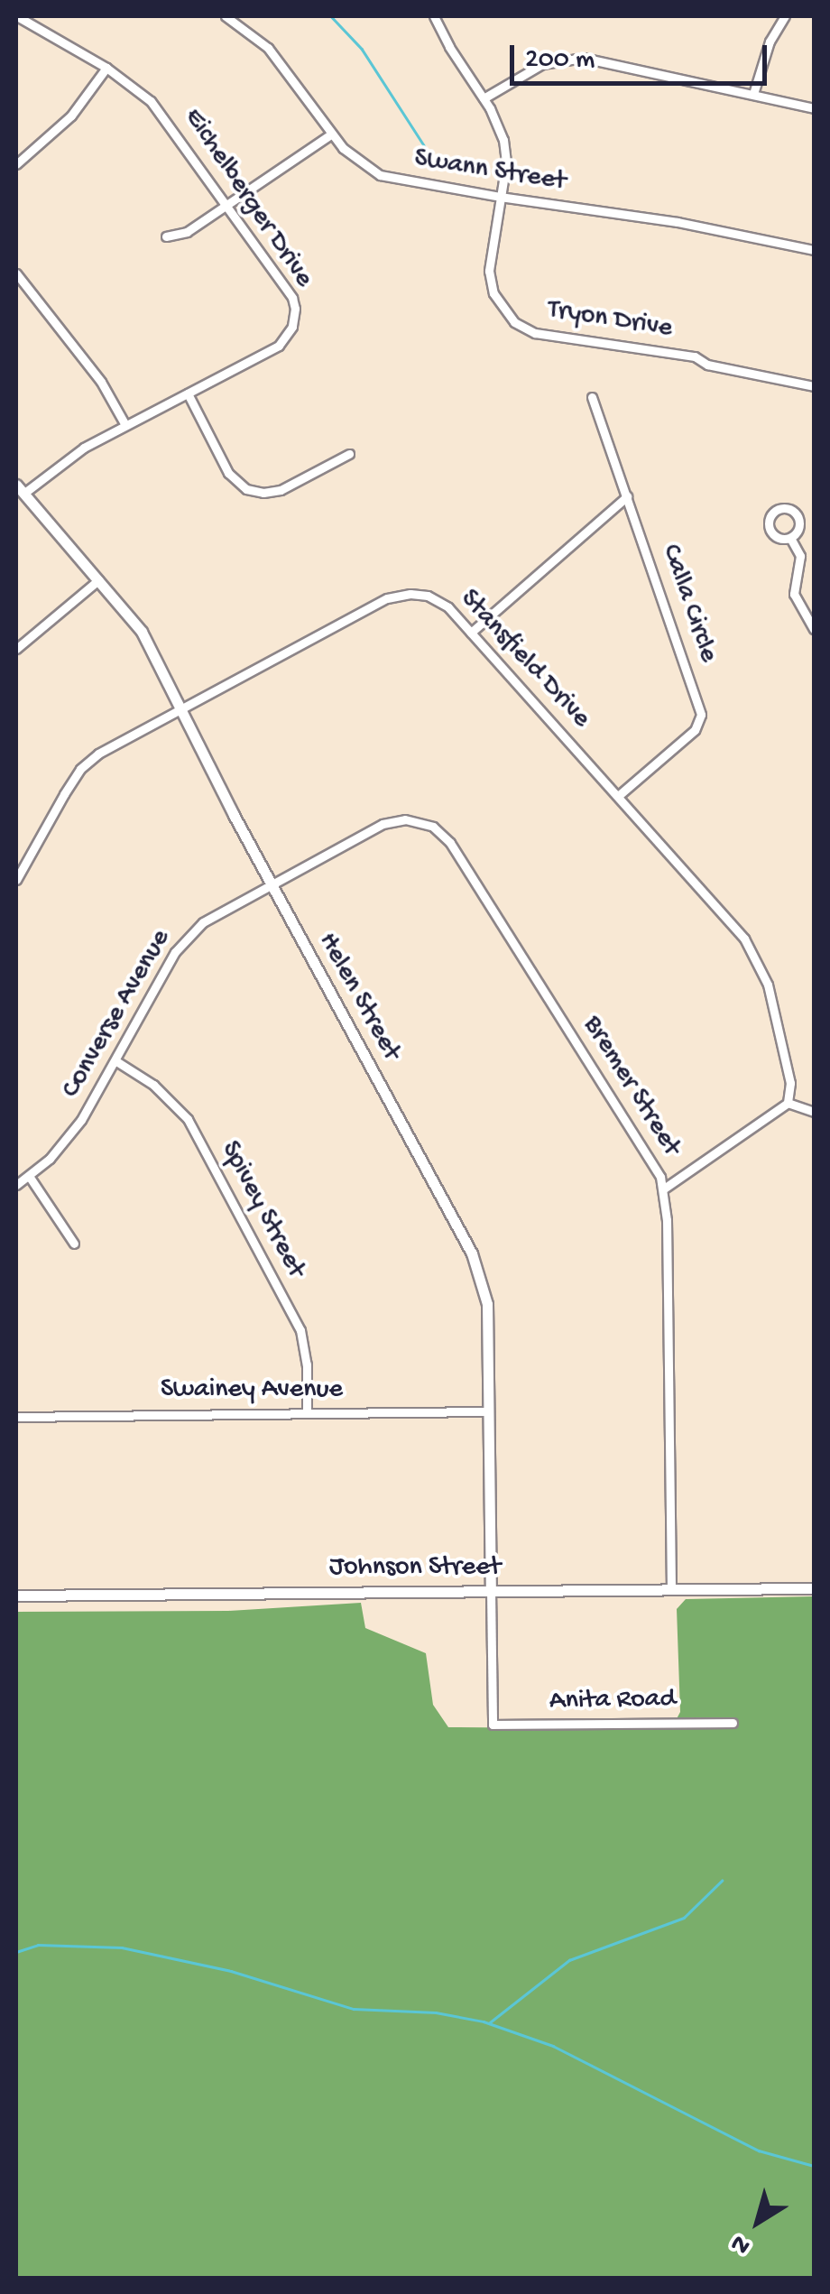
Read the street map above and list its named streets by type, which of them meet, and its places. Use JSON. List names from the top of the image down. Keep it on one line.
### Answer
{"streets":{"street":["Swann Street","Eichelberger Drive","Tryon Drive","Calla Circle","Stansfield Drive","Helen Street","Converse Avenue","Bremer Street","Spivey Street","Swainey Avenue","Johnson Street","Anita Road"]},"crossings":[["Swann Street","Tryon Drive"],["Eichelberger Drive","Helen Street"],["Calla Circle","Stansfield Drive"],["Stansfield Drive","Helen Street"],["Helen Street","Converse Avenue"],["Helen Street","Bremer Street"],["Helen Street","Swainey Avenue"],["Helen Street","Johnson Street"],["Helen Street","Anita Road"],["Converse Avenue","Bremer Street"],["Converse Avenue","Spivey Street"],["Bremer Street","Johnson Street"],["Spivey Street","Swainey Avenue"],["Johnson Street","Anita Road"]],"scale_bar":"200 m","north":"bottom left"}
